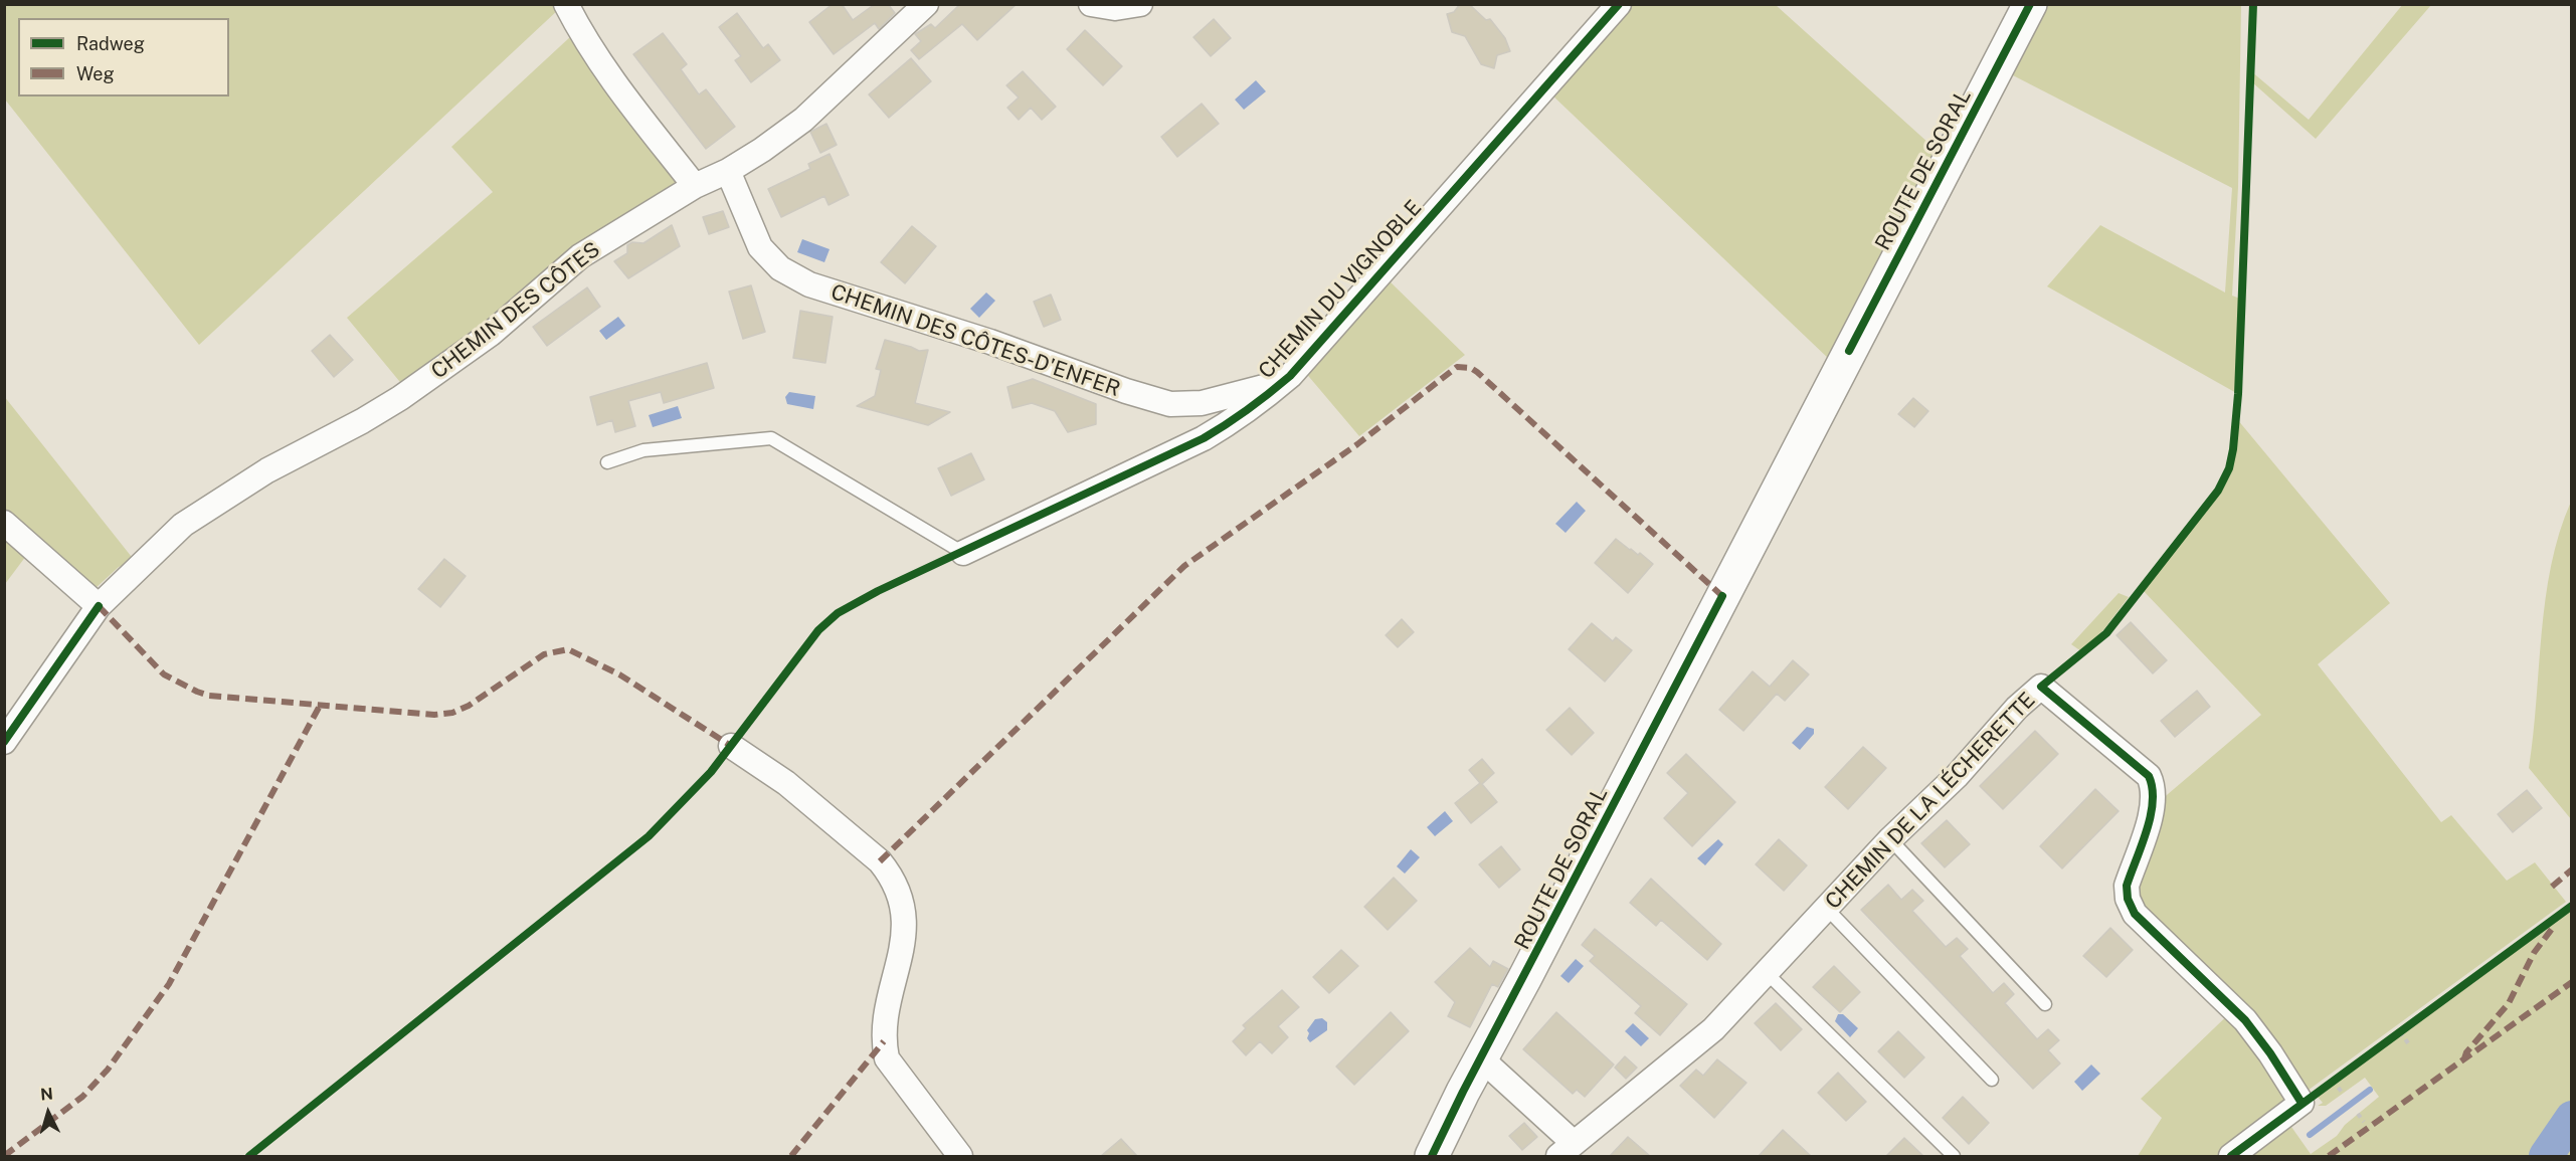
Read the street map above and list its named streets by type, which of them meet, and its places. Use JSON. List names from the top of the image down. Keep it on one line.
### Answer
{"streets":{"street":["ROUTE DE SORAL","CHEMIN DU VIGNOBLE","CHEMIN DES CÔTES","CHEMIN DES CÔTES-D'ENFER","CHEMIN DE LA LÉCHERETTE"]},"crossings":[["CHEMIN DU VIGNOBLE","CHEMIN DES CÔTES-D'ENFER"],["CHEMIN DES CÔTES","CHEMIN DES CÔTES-D'ENFER"]],"legend":["Radweg","Weg"],"north":"top"}
